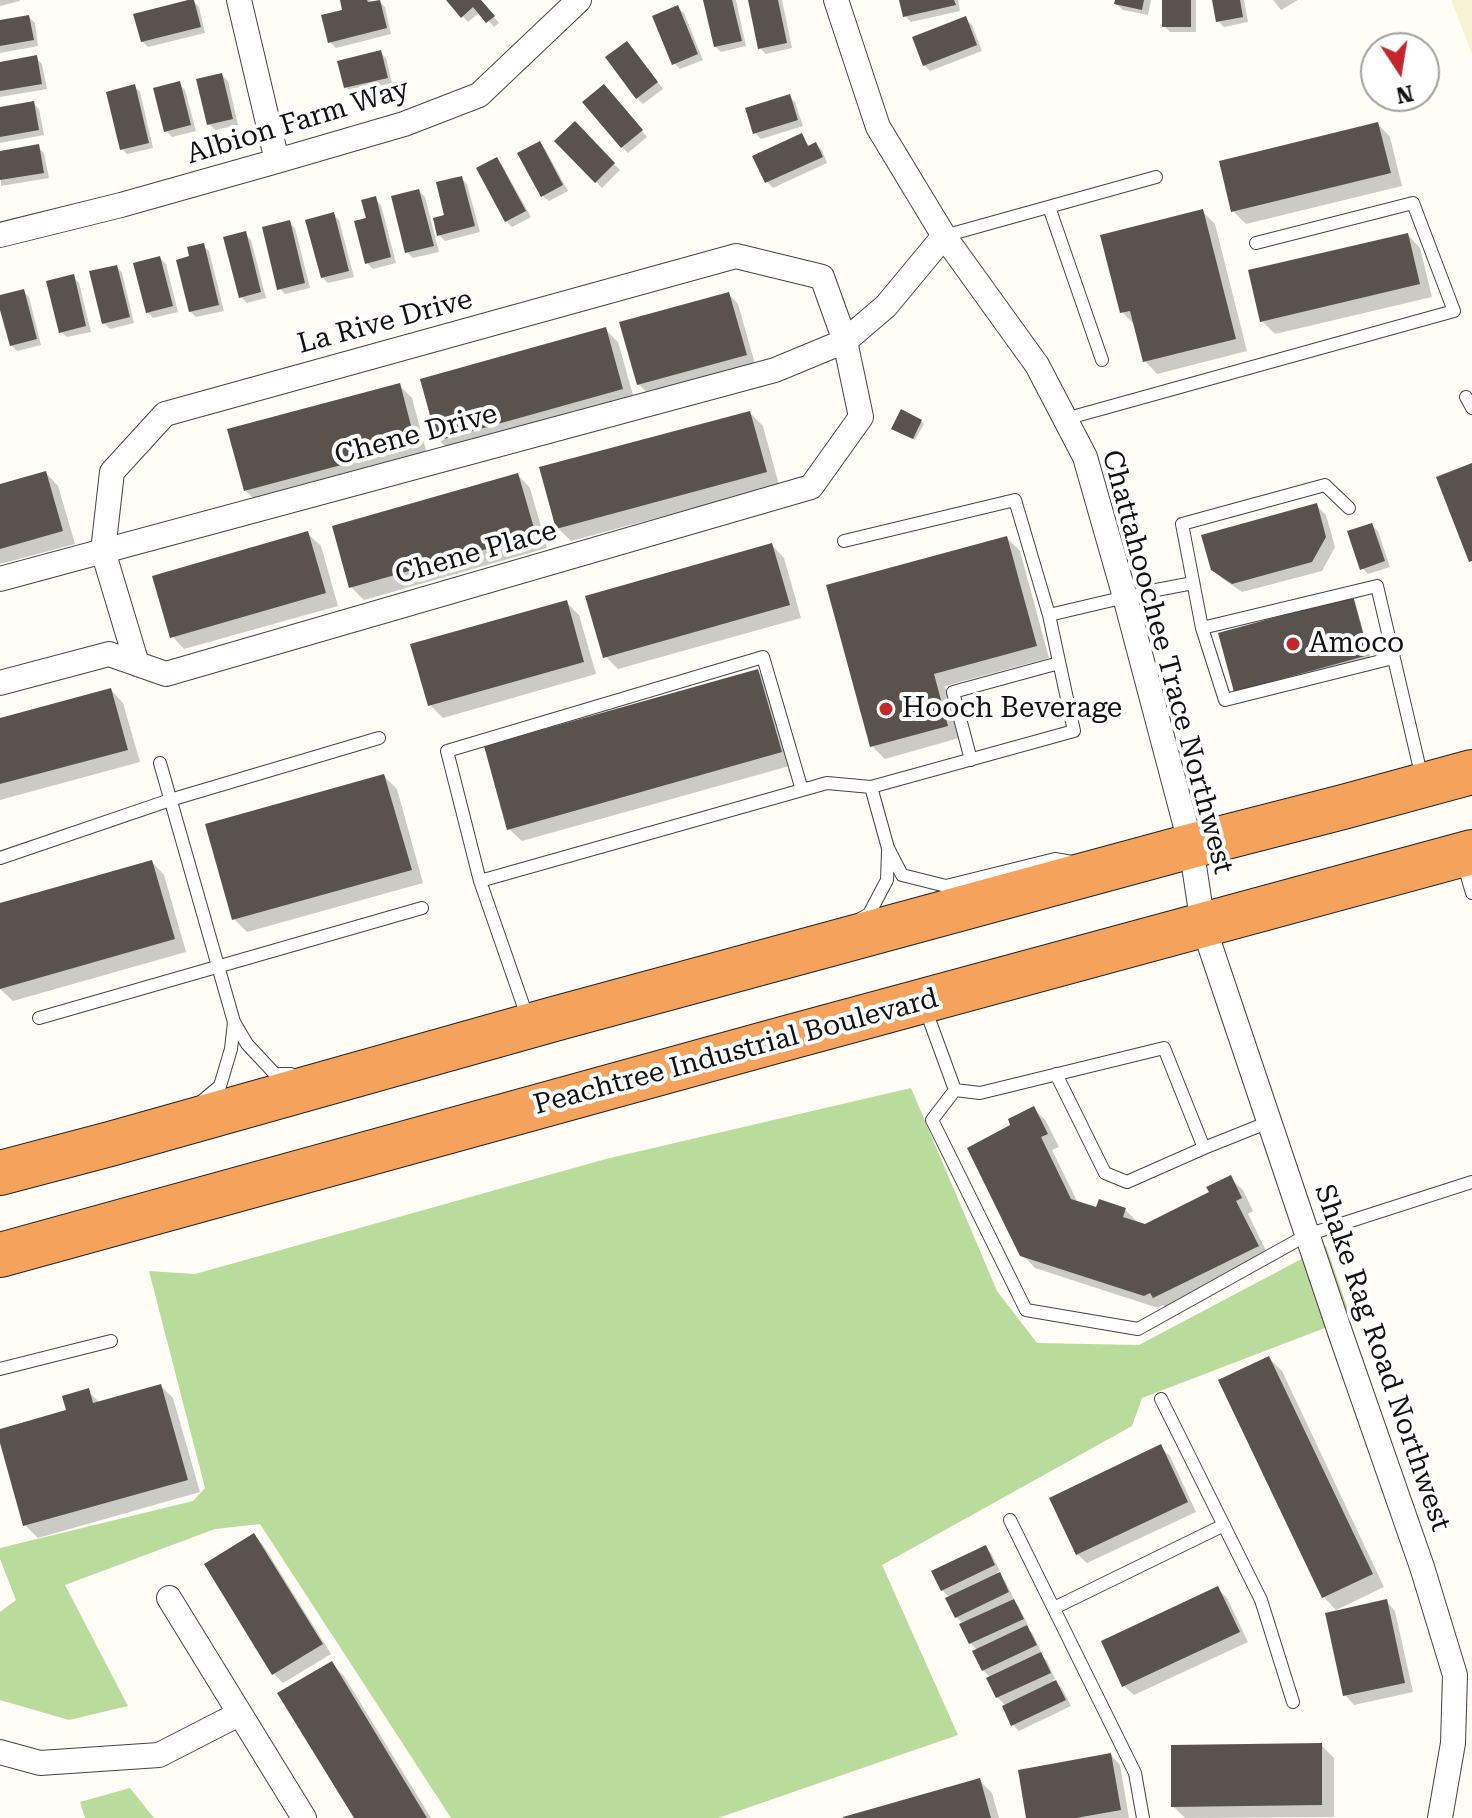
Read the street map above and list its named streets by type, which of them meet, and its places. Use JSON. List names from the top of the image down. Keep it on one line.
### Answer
{"streets":{"highway":["Peachtree Industrial Boulevard"],"street":["Albion Farm Way","La Rive Drive","Chene Drive","Chene Place","Chattahoochee Trace Northwest","Shake Rag Road Northwest"]},"crossings":[["La Rive Drive","Chene Drive"],["La Rive Drive","Chene Place"],["Chene Drive","Chene Place"],["Chene Drive","Chattahoochee Trace Northwest"],["Chattahoochee Trace Northwest","Peachtree Industrial Boulevard"],["Chattahoochee Trace Northwest","Shake Rag Road Northwest"],["Peachtree Industrial Boulevard","Shake Rag Road Northwest"]],"places":["Amoco","Hooch Beverage"],"north":"bottom"}
